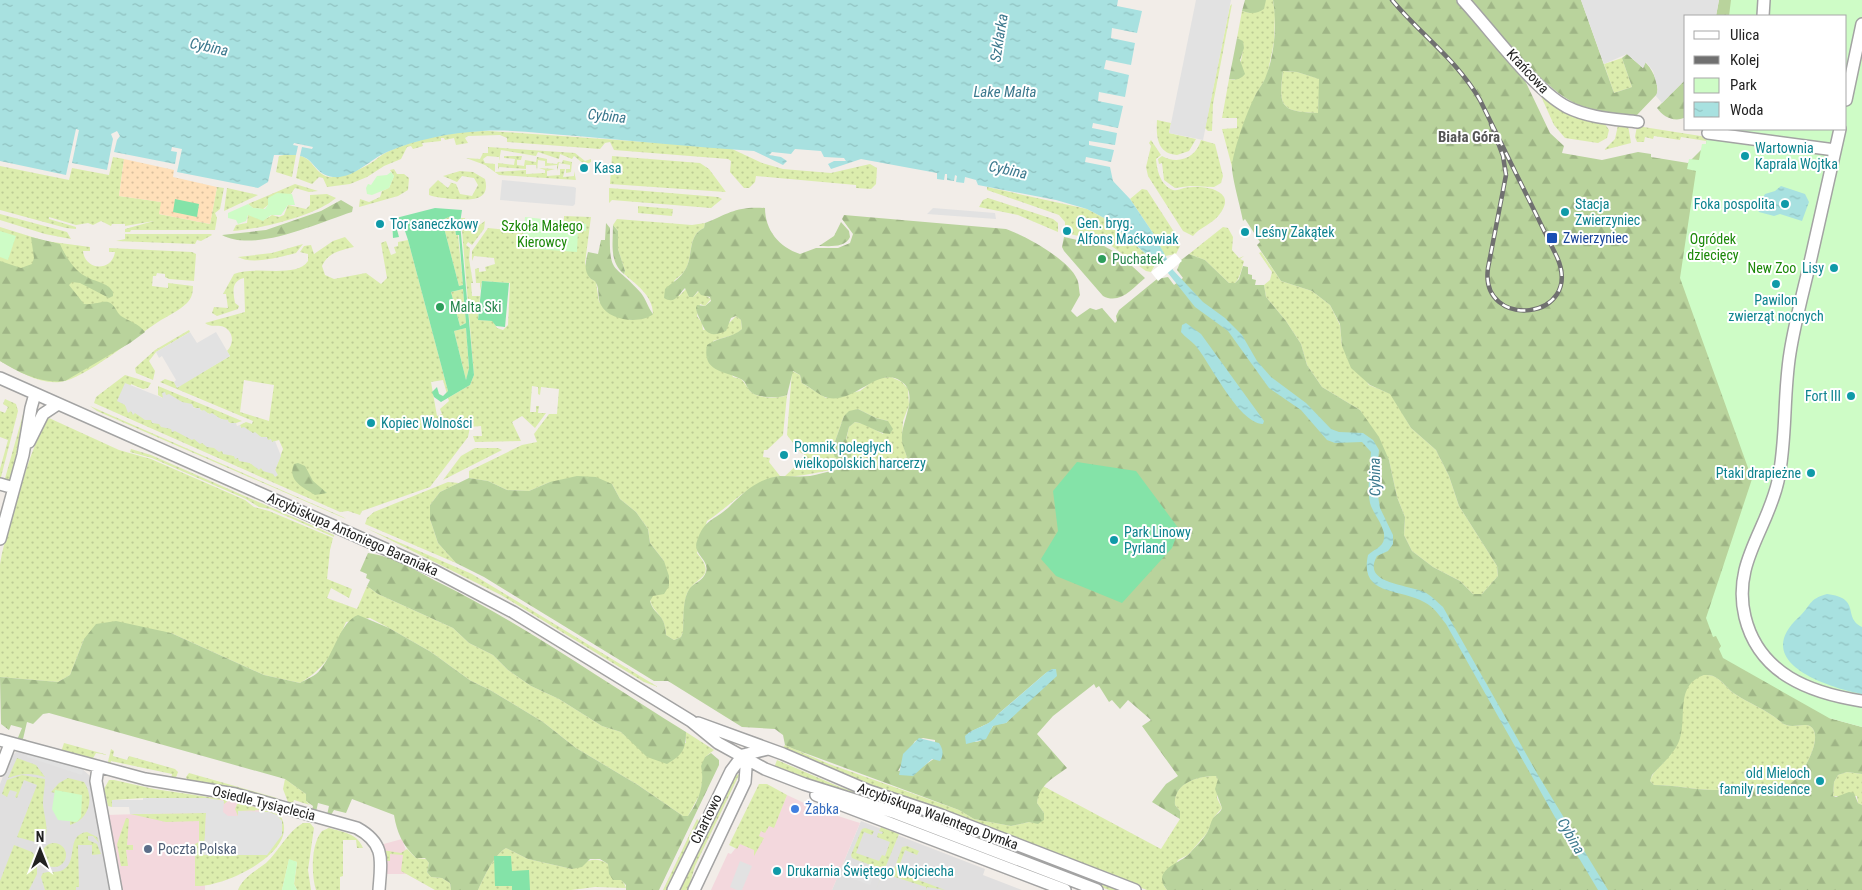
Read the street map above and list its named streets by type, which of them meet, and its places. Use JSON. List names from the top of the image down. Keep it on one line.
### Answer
{"streets":{"street":["Krańcowa","Arcybiskupa Antoniego Baraniaka","Osiedle Tysiąclecia","Arcybiskupa Walentego Dymka","Chartowo"]},"crossings":[["Arcybiskupa Antoniego Baraniaka","Arcybiskupa Walentego Dymka"],["Arcybiskupa Antoniego Baraniaka","Chartowo"],["Arcybiskupa Walentego Dymka","Chartowo"]],"districts":["Biała Góra"],"water":["Szklarka","Cybina","Lake Malta"],"parks":["Szkoła Małego Kierowcy","Ogródek dziecięcy","New Zoo"],"places":{"other":["Wartownia Kaprala Wojtka","Kasa","Foka pospolita","Stacja Zwierzyniec","Tor saneczkowy","Gen. bryg. Alfons Maćkowiak","Leśny Zakątek","Puchatek","Lisy","Pawilon zwierząt nocnych","Malta Ski","Fort III","Kopiec Wolności","Pomnik poległych wielkopolskich harcerzy","Ptaki drapieżne","Park Linowy Pyrland","old Mieloch family residence","Żabka","Poczta Polska","Drukarnia Świętego Wojciecha"],"transit":["Zwierzyniec"]},"legend":["Ulica","Kolej","Park","Woda"],"north":"top"}
